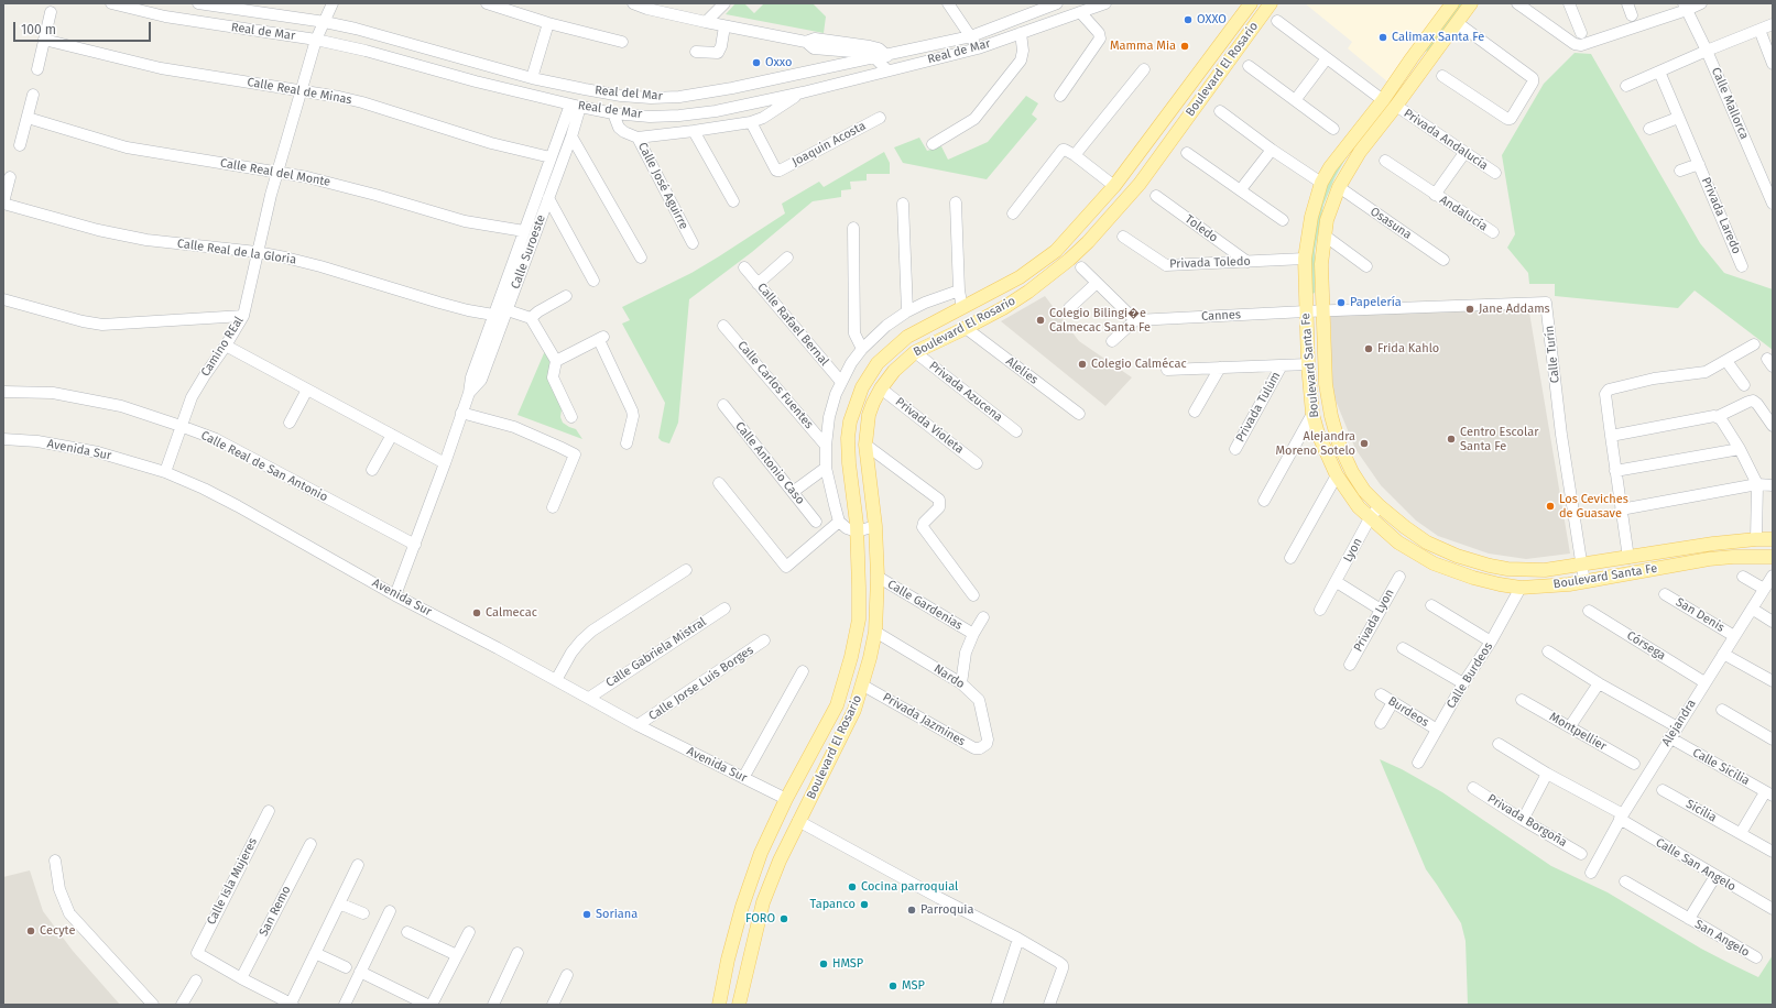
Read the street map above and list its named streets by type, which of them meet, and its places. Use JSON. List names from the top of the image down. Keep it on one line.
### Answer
{"streets":{"main road":["Boulevard El Rosario","Boulevard Santa Fe"],"street":["Real de Mar","Calle Real de Minas","Real del Mar","Calle Mallorca","Privada Andalucía","Joaquin Acosta","Calle Real del Monte","Calle José Aguirre","Andalucía","Privada Laredo","Osasuna","Toledo","Calle Real de la Gloria","Calle Suroeste","Privada Toledo","Cannes","Calle Rafael Bernal","Camino REal","Calle Turín","Alelies","Calle Carlos Fuentes","Privada Azucena","Privada Tulúm","Privada Violeta","Avenida Sur","Calle Antonio Caso","Calle Real de San Antonio","Lyon","Calle Gardenias","San Denis","Privada Lyon","Córsega","Calle Gabriela Mistral","Calle Burdeos","Nardo","Calle Jorse Luis Borges","Burdeos","Privada Jazmines","Alejandra","Montpellier","Calle Sicilia","Sicilia","Privada Borgoña","Calle San Angelo","Calle Isla Mujeres","San Remo","San Angelo"]},"crossings":[["Real de Mar","Calle José Aguirre"],["Real de Mar","Calle Suroeste"],["Real de Mar","Camino REal"],["Boulevard El Rosario","Alelies"],["Boulevard El Rosario","Privada Azucena"],["Boulevard El Rosario","Privada Violeta"],["Boulevard El Rosario","Avenida Sur"],["Boulevard El Rosario","Calle Gardenias"],["Boulevard El Rosario","Nardo"],["Boulevard El Rosario","Privada Jazmines"],["Calle Real de Minas","Calle Suroeste"],["Calle Real de Minas","Camino REal"],["Real del Mar","Camino REal"],["Privada Andalucía","Andalucía"],["Privada Andalucía","Boulevard Santa Fe"],["Calle Real del Monte","Calle Suroeste"],["Calle Real del Monte","Camino REal"],["Osasuna","Boulevard Santa Fe"],["Toledo","Privada Toledo"],["Calle Real de la Gloria","Calle Suroeste"],["Calle Real de la Gloria","Camino REal"],["Calle Suroeste","Avenida Sur"],["Calle Suroeste","Calle Real de San Antonio"],["Privada Toledo","Boulevard Santa Fe"],["Cannes","Calle Turín"],["Cannes","Boulevard Santa Fe"],["Camino REal","Avenida Sur"],["Camino REal","Calle Real de San Antonio"],["Calle Turín","Boulevard Santa Fe"],["Boulevard Santa Fe","Privada Tulúm"],["Boulevard Santa Fe","Lyon"],["Boulevard Santa Fe","Calle Burdeos"],["Avenida Sur","Calle Gabriela Mistral"],["Avenida Sur","Calle Jorse Luis Borges"],["San Denis","Alejandra"],["Córsega","Alejandra"],["Calle Burdeos","Burdeos"],["Nardo","Privada Jazmines"],["Alejandra","Calle Sicilia"],["Alejandra","Calle San Angelo"],["Calle San Angelo","San Angelo"],["Calle Isla Mujeres","San Remo"]],"places":["OXXO","Calimax Santa Fe","Mamma Mia","Oxxo","Papelería","Jane Addams","Colegio Bilingi�e Calmecac Santa Fe","Frida Kahlo","Colegio Calmécac","Centro Escolar Santa Fe","Alejandra Moreno Sotelo","Los Ceviches de Guasave","Calmecac","Cocina parroquial","Tapanco","Parroquia","Soriana","FORO","Cecyte","HMSP","MSP"],"scale_bar":"100 m"}
